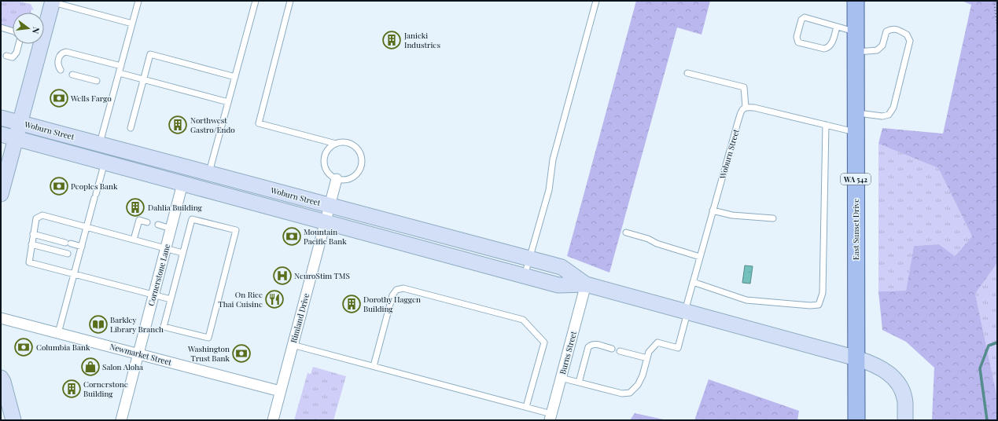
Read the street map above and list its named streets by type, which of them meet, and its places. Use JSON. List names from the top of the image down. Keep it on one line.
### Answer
{"streets":{"main road":["Woburn Street","WA 542","East Sunset Drive"],"street":["Cornerstone Lane","Rimland Drive","Burns Street","Newmarket Street"]},"crossings":[["Woburn Street","East Sunset Drive"],["Woburn Street","Cornerstone Lane"],["Woburn Street","Rimland Drive"],["Woburn Street","Burns Street"],["Cornerstone Lane","Newmarket Street"],["Rimland Drive","Newmarket Street"]],"places":{"building":["Janicki Industries","Northwest Gastro/Endo","Dahlia Building","Dorothy Haggen Building","Cornerstone Building"],"bank":["Wells Fargo","Peoples Bank","Mountain Pacific Bank","Columbia Bank","Washington Trust Bank"],"hospital":["NeuroStim TMS"],"restaurant":["On Rice Thai Cuisine"],"library":["Barkley Library Branch"],"shop":["Salon Aloha"]},"north":"right"}
